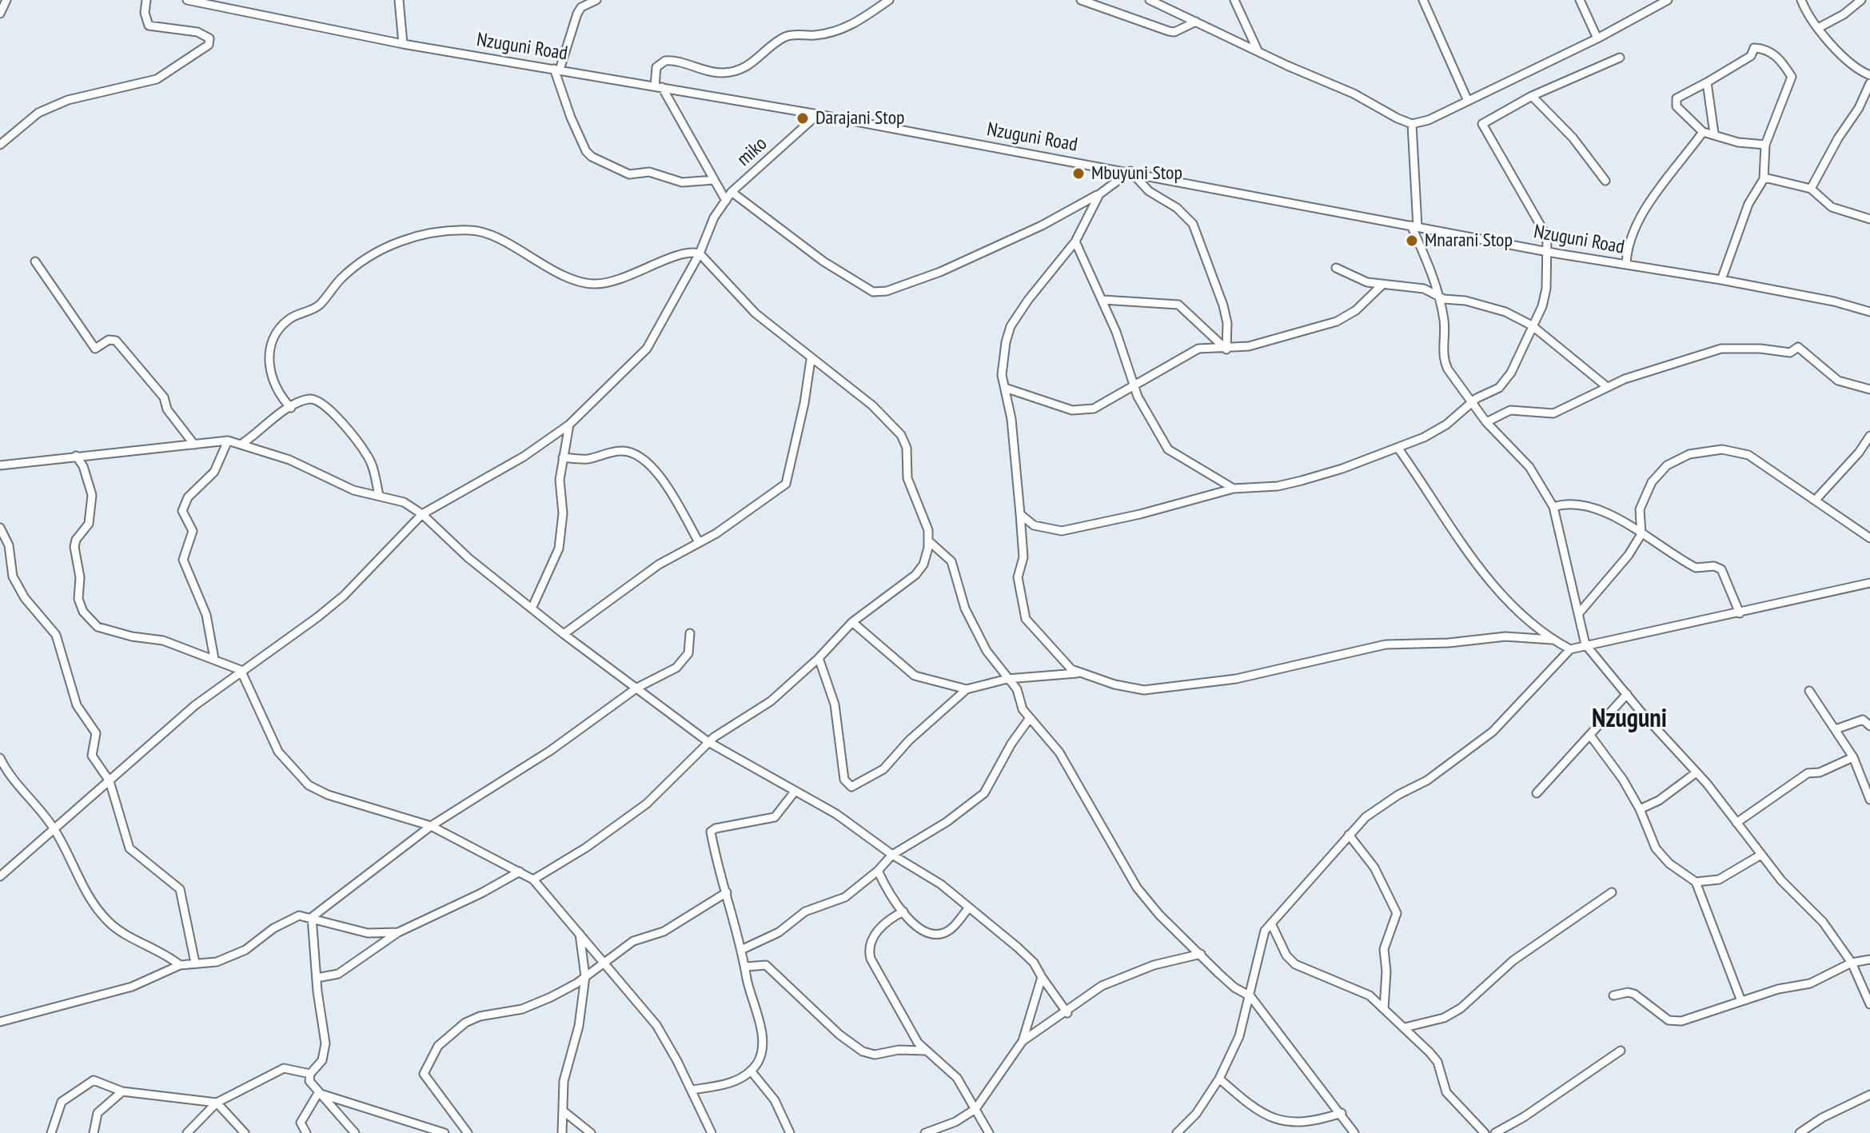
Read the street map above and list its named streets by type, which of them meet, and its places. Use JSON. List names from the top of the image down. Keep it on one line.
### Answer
{"streets":{"street":["Nzuguni Road","miko"]},"crossings":[["Nzuguni Road","miko"]],"districts":["Nzuguni"],"places":["Darajani Stop","Mbuyuni Stop","Mnarani Stop"]}
